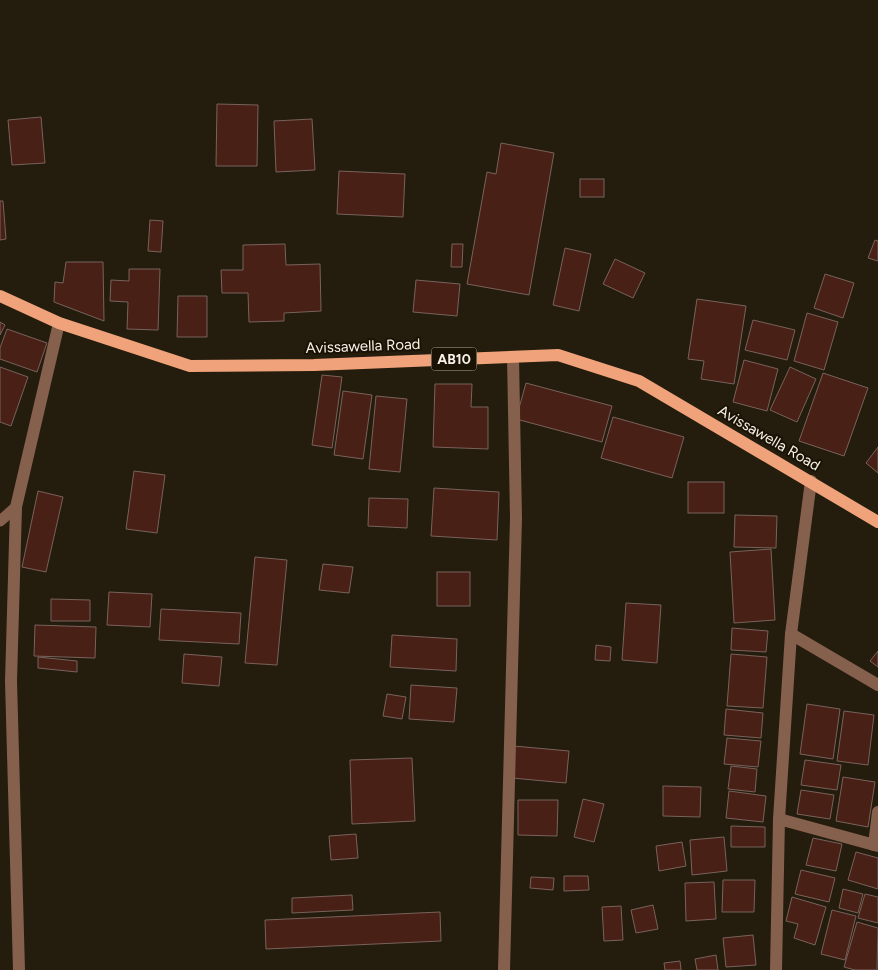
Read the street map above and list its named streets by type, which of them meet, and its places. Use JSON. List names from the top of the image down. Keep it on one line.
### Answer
{"streets":{"main road":["Avissawella Road","AB10"]}}
